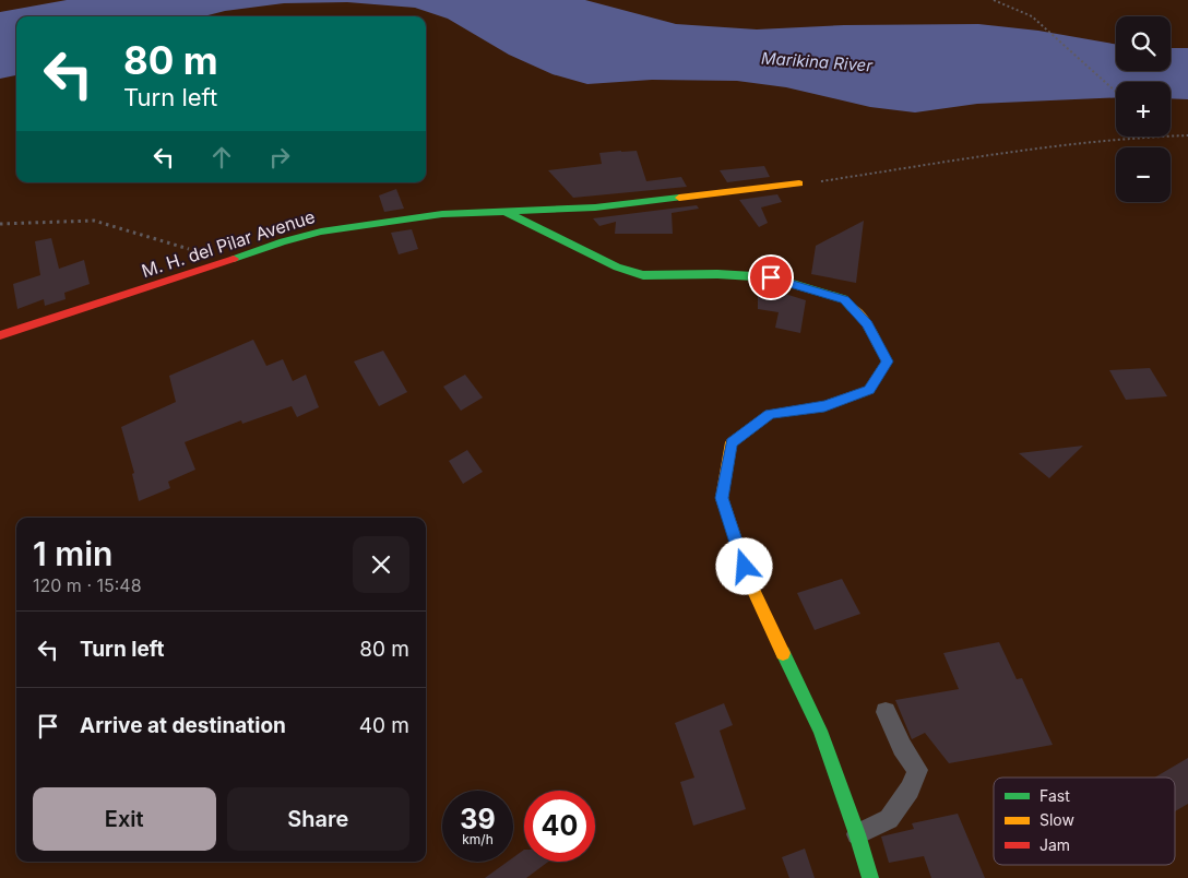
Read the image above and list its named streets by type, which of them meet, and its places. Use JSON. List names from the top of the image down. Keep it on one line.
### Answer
{"streets":{"street":["M. H. del Pilar Avenue"]},"water":["Marikina River"],"legend":["Fast","Slow","Jam"],"page":{"map_buttons":["+","−"],"turn":["80 m","Turn left"],"heading":["1 min","120 m · 15:48"],"list":[{"name":"Turn left","value":"80 m"},{"name":"Arrive at destination","value":"40 m"}],"buttons":["Exit","Share"],"speed":"39 km/h","limit":"40"}}
